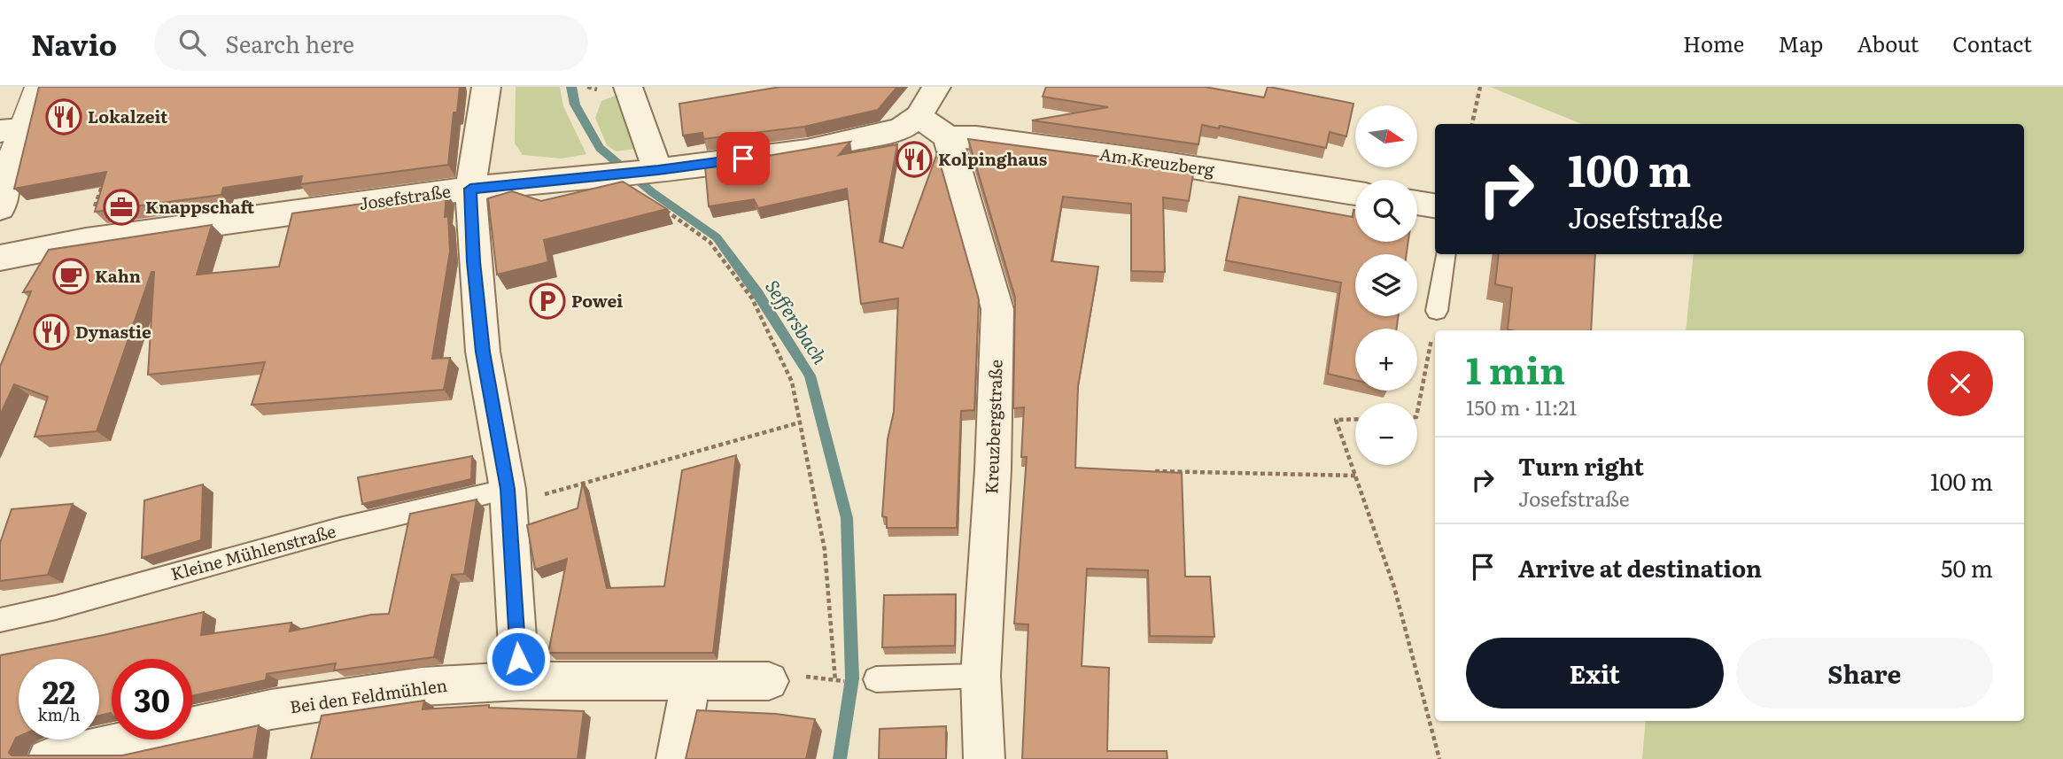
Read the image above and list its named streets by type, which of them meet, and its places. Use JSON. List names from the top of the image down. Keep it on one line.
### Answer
{"streets":{"street":["Am Kreuzberg","Josefstraße","Kreuzbergstraße","Bei den Feldmühlen"],"lane":["Kleine Mühlenstraße"]},"crossings":[["Am Kreuzberg","Kreuzbergstraße"]],"water":["Seffersbach"],"places":{"restaurant":["Lokalzeit","Kolpinghaus","Dynastie"],"office":["Knappschaft"],"cafe":["Kahn"],"parking":["Powei"]},"north":"right","page":{"header":"Navio","search":"Search here","nav":["Home","Map","About","Contact"],"map_buttons":["+","−"],"turn":["100 m","Josefstraße"],"heading":["1 min","150 m · 11:21"],"list":[{"name":"Turn right","note":"Josefstraße","value":"100 m"},{"name":"Arrive at destination","value":"50 m"}],"buttons":["Exit","Share"],"speed":"22 km/h","limit":"30"}}
